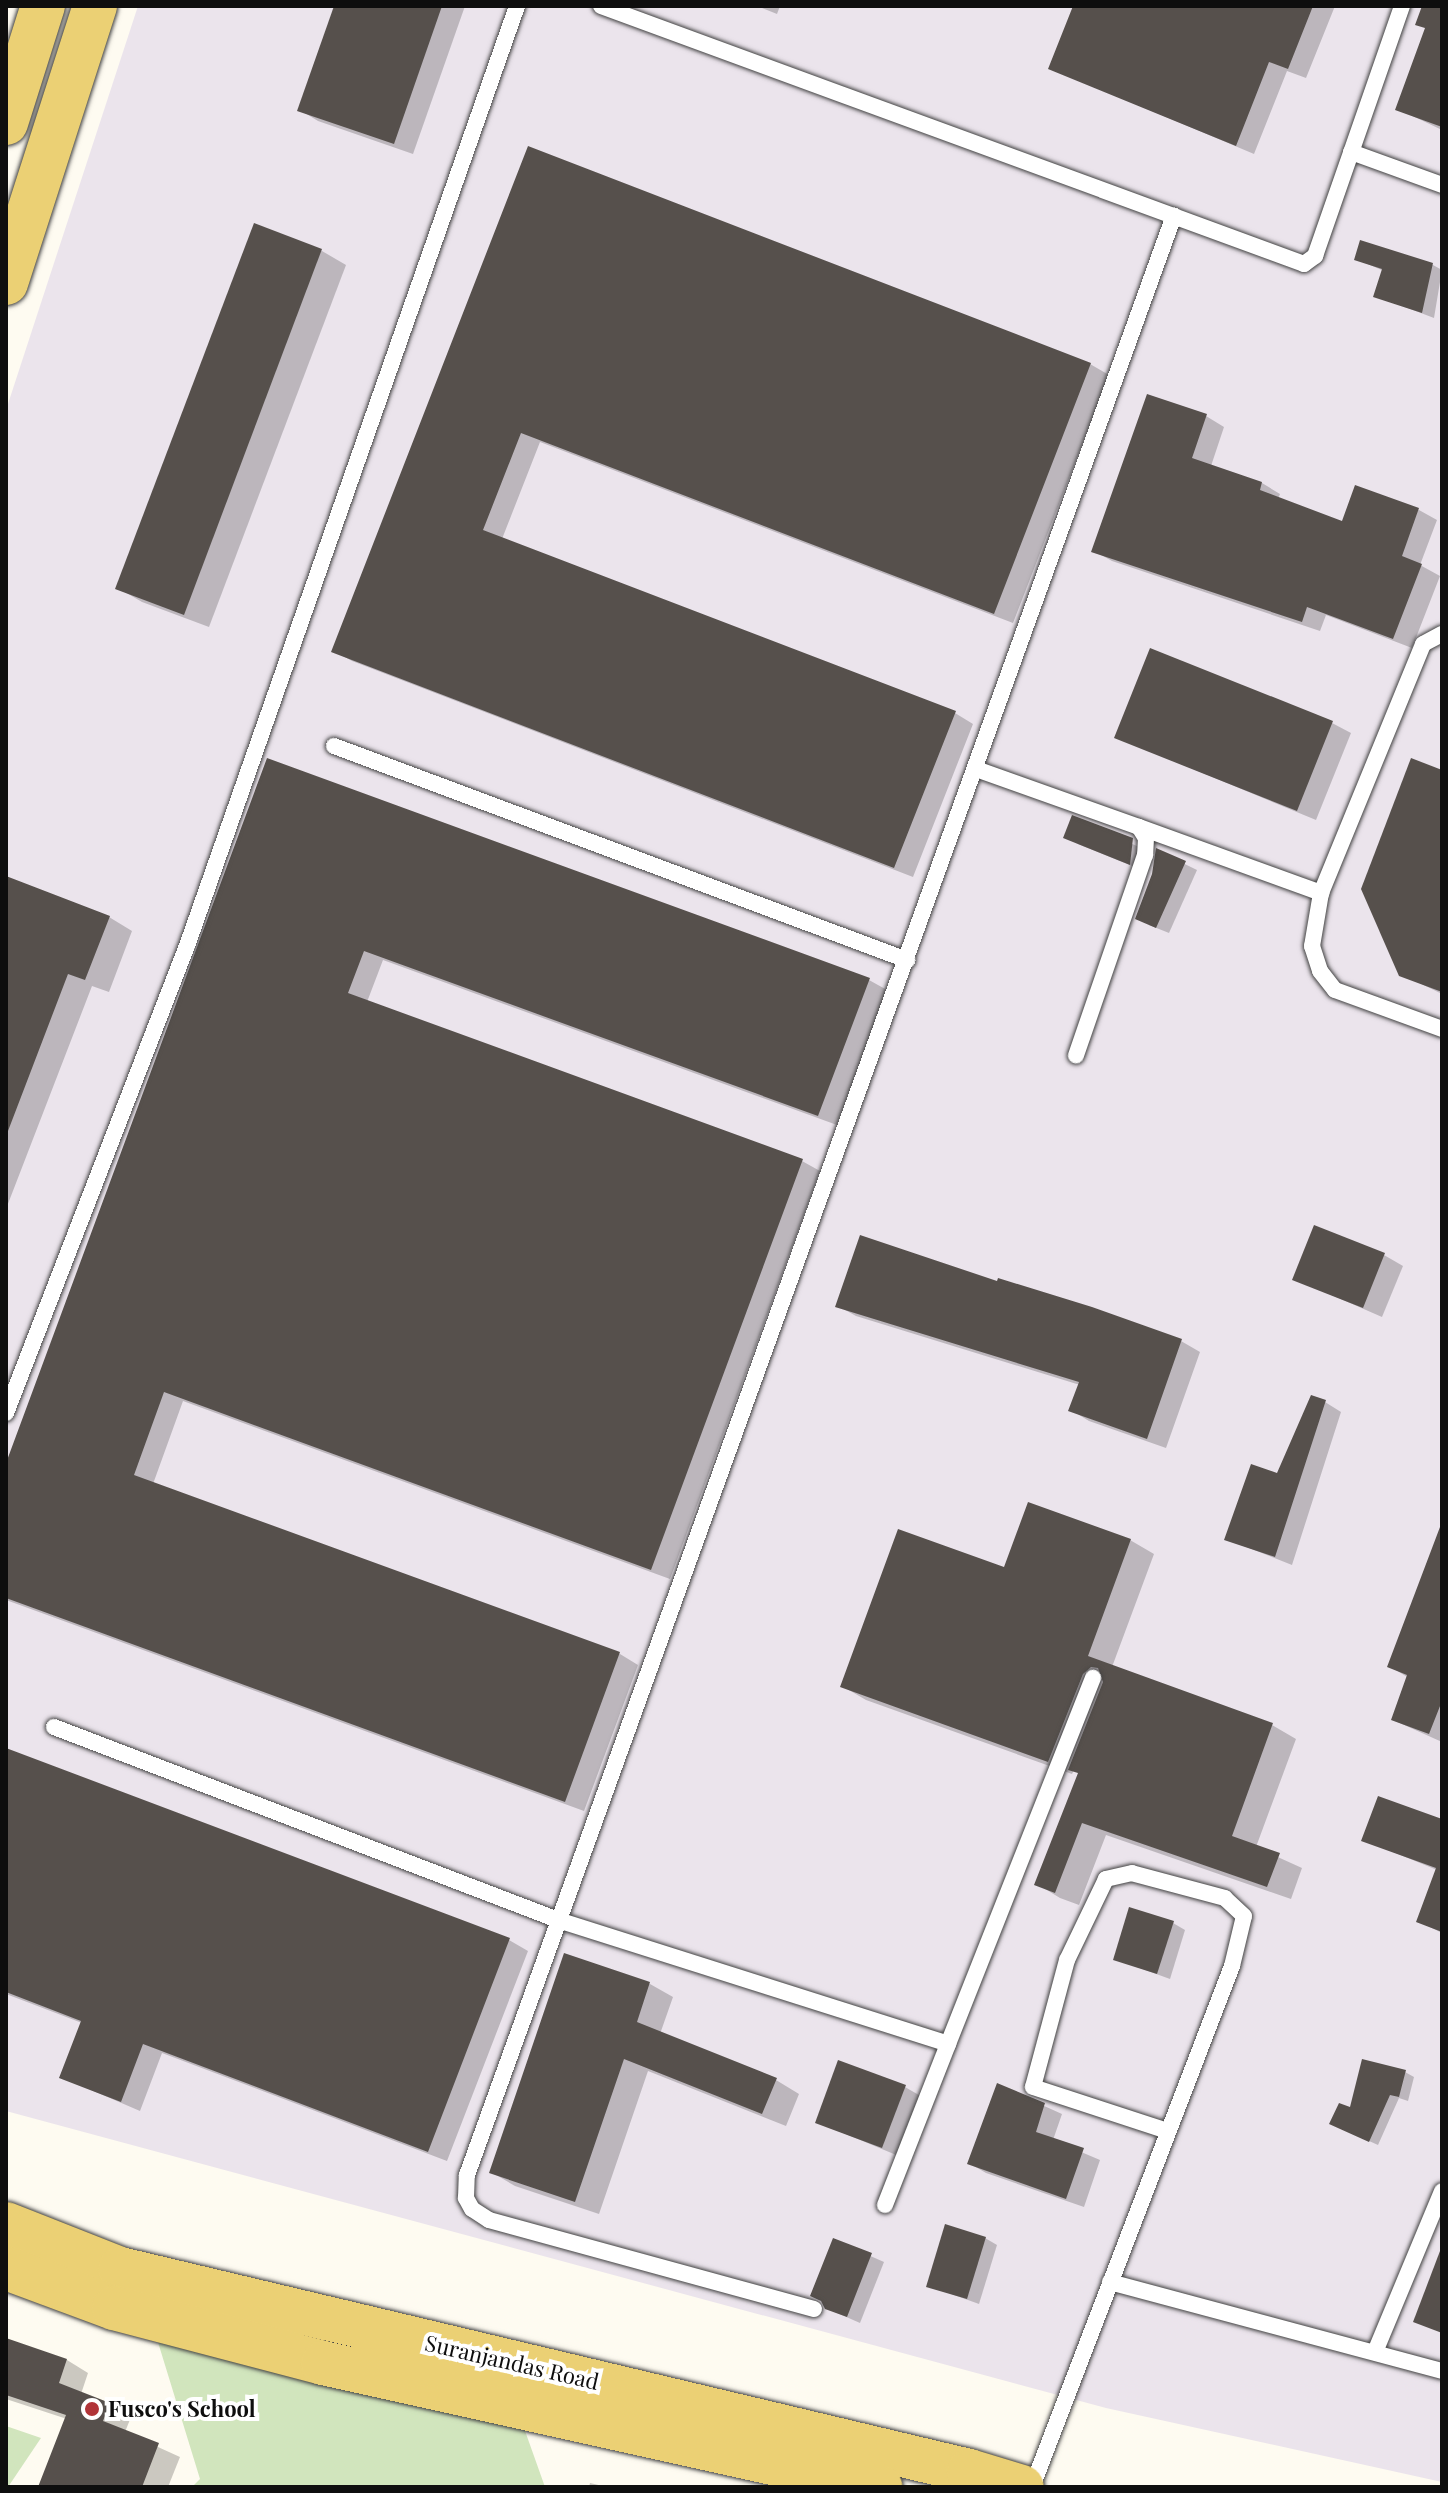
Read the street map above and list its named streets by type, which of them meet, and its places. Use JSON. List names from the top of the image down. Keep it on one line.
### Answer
{"streets":{"main road":["Suranjandas Road"]},"places":["Fusco's School"]}
